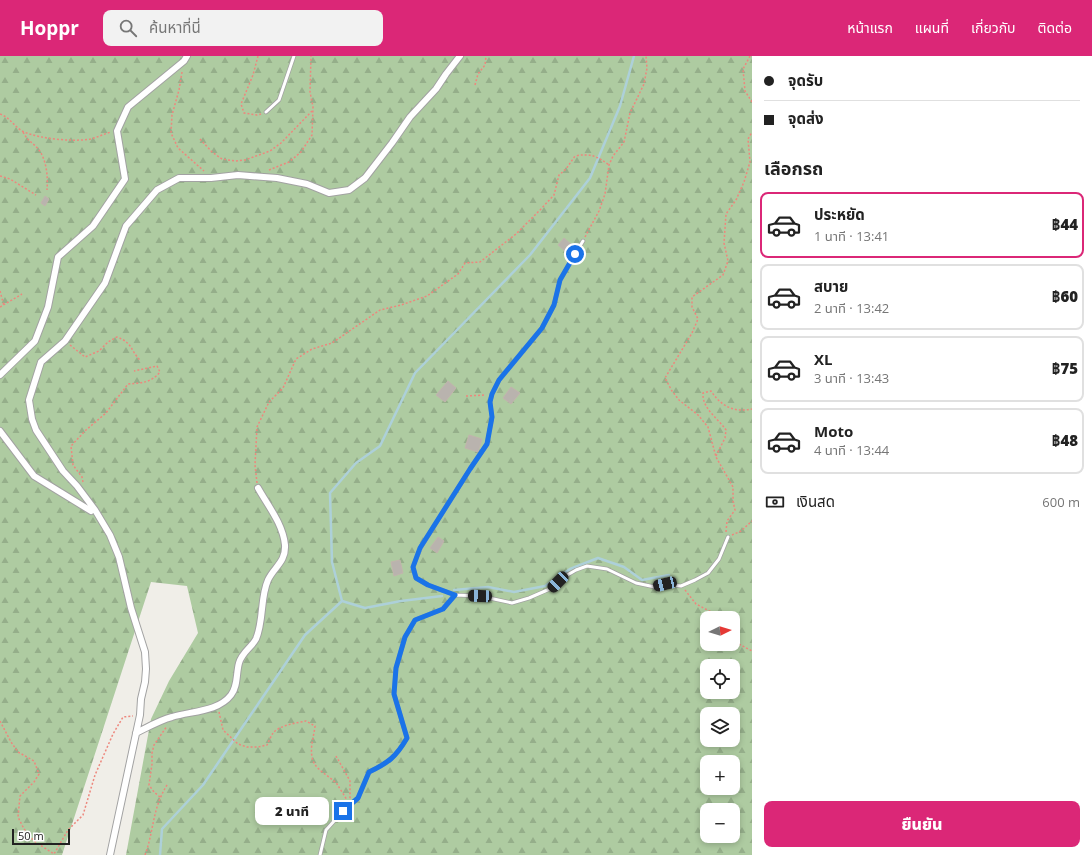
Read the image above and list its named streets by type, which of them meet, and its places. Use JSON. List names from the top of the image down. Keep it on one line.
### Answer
{"scale_bar":"50 m","north":"right","page":{"header":"Hoppr","search":"ค้นหาที่นี่","nav":["หน้าแรก","แผนที่","เกี่ยวกับ","ติดต่อ"],"banner":["จุดรับ","จุดส่ง"],"heading":"เลือกรถ","list":[{"name":"ประหยัด","note":"1 นาที · 13:41","value":"฿44"},{"name":"สบาย","note":"2 นาที · 13:42","value":"฿60"},{"name":"XL","note":"3 นาที · 13:43","value":"฿75"},{"name":"Moto","note":"4 นาที · 13:44","value":"฿48"}],"pay":["เงินสด","600 m"],"map_buttons":["+","−"],"buttons":"ยืนยัน","bubble":"2 นาที","scale":"50 m"}}
